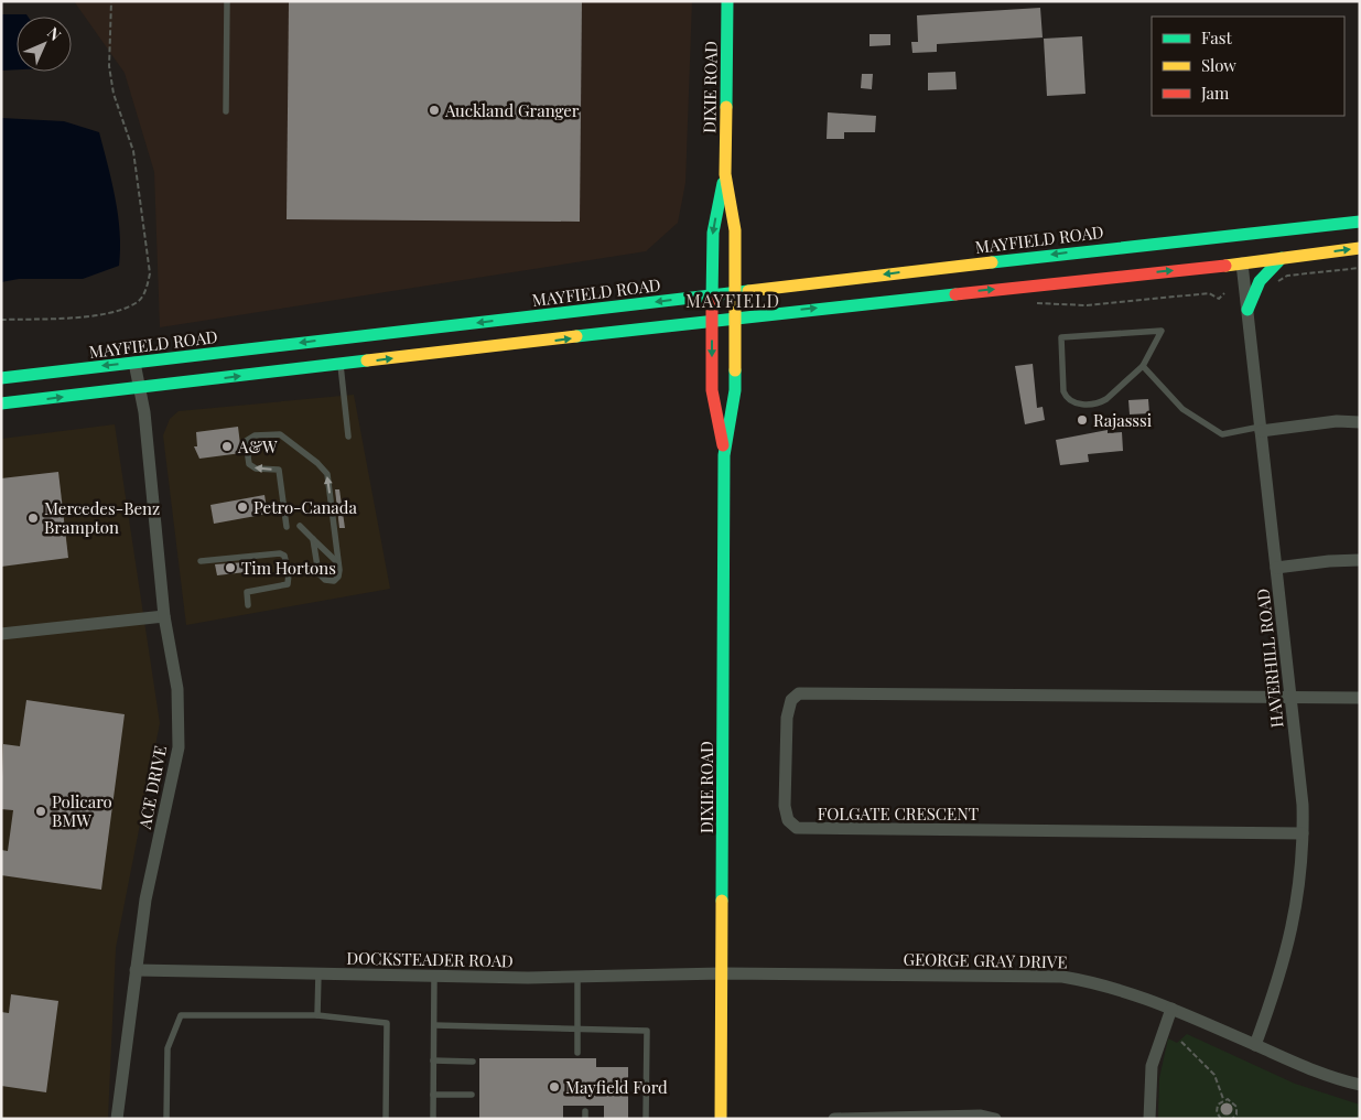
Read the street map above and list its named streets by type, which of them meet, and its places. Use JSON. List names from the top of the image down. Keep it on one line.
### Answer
{"streets":{"main road":["DIXIE ROAD","MAYFIELD ROAD"],"street":["HAVERHILL ROAD","ACE DRIVE","FOLGATE CRESCENT","DOCKSTEADER ROAD","GEORGE GRAY DRIVE"]},"crossings":[["DIXIE ROAD","MAYFIELD ROAD"],["DIXIE ROAD","DOCKSTEADER ROAD"],["DIXIE ROAD","GEORGE GRAY DRIVE"],["MAYFIELD ROAD","HAVERHILL ROAD"],["MAYFIELD ROAD","ACE DRIVE"],["HAVERHILL ROAD","FOLGATE CRESCENT"],["HAVERHILL ROAD","GEORGE GRAY DRIVE"],["ACE DRIVE","DOCKSTEADER ROAD"],["DOCKSTEADER ROAD","GEORGE GRAY DRIVE"]],"districts":["MAYFIELD"],"places":["Auckland Granger","Rajasssi","A&W","Petro-Canada","Mercedes-Benz Brampton","Tim Hortons","Policaro BMW","Mayfield Ford"],"legend":["Fast","Slow","Jam"],"north":"top right"}
